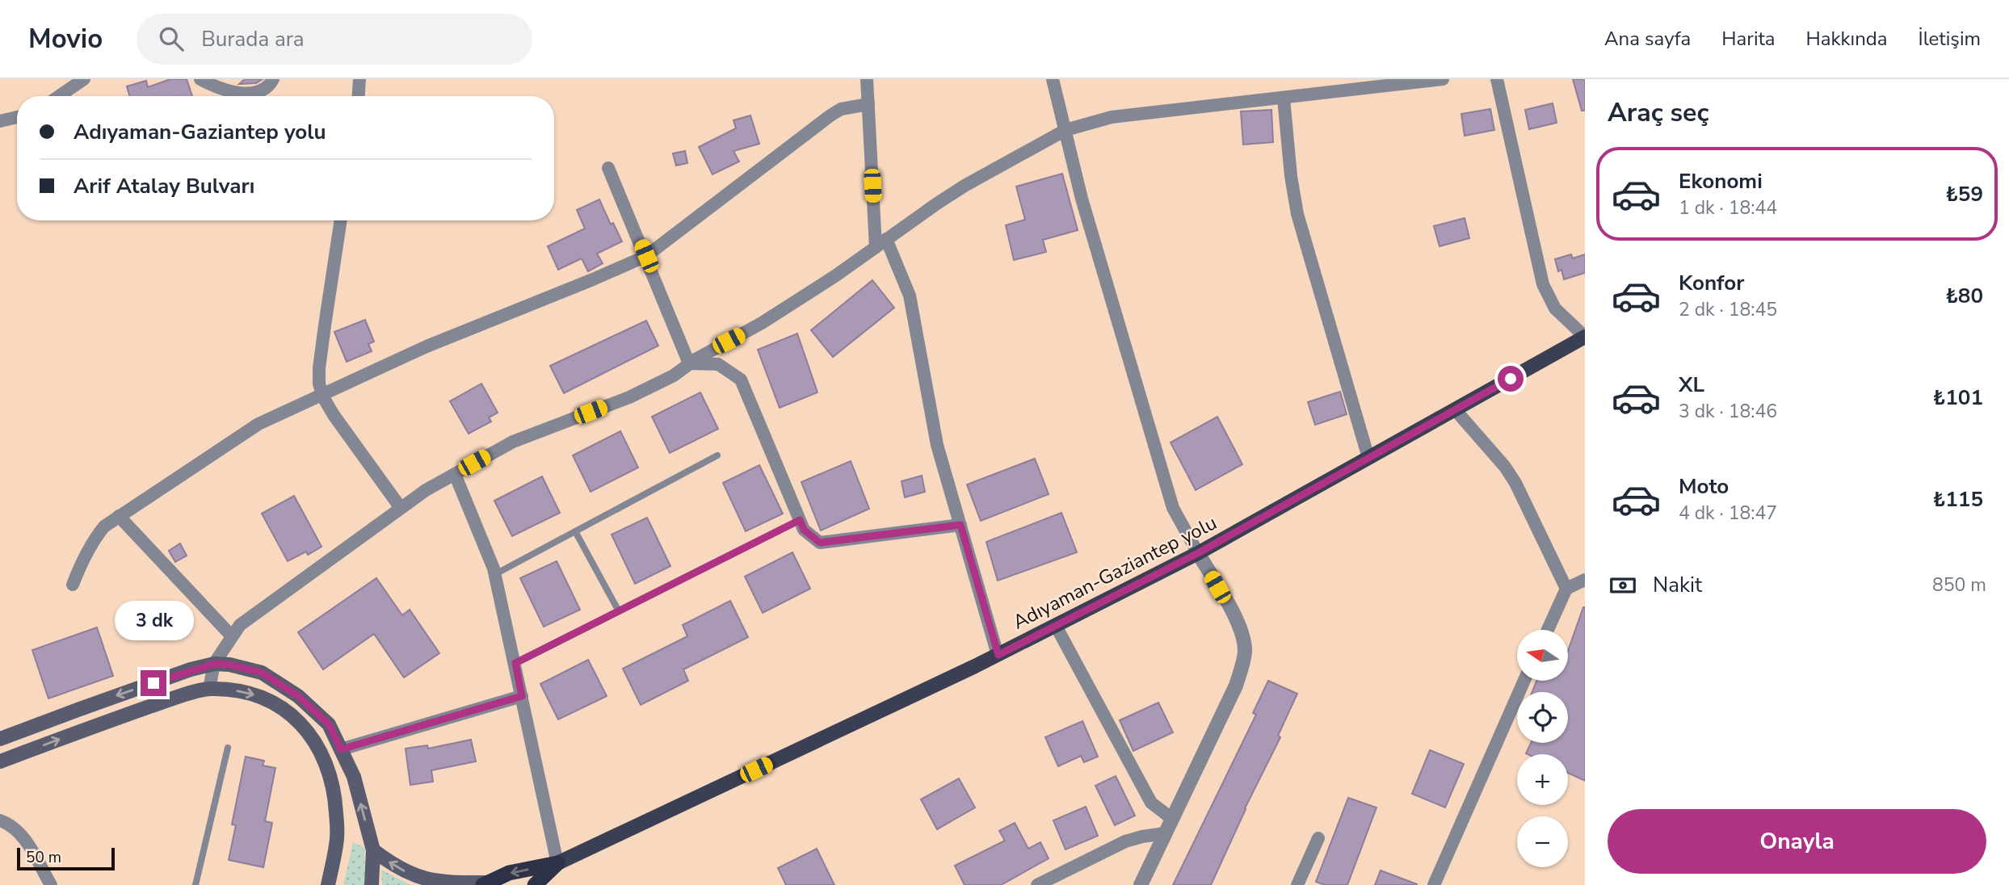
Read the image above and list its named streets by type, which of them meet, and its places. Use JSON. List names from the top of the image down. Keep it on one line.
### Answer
{"streets":{"main road":["Adıyaman-Gaziantep yolu"]},"scale_bar":"50 m","north":"left","page":{"header":"Movio","search":"Burada ara","nav":["Ana sayfa","Harita","Hakkında","İletişim"],"heading":"Araç seç","banner":["Adıyaman-Gaziantep yolu","Arif Atalay Bulvarı"],"list":[{"name":"Ekonomi","note":"1 dk · 18:44","value":"₺59"},{"name":"Konfor","note":"2 dk · 18:45","value":"₺80"},{"name":"XL","note":"3 dk · 18:46","value":"₺101"},{"name":"Moto","note":"4 dk · 18:47","value":"₺115"}],"pay":["Nakit","850 m"],"bubble":"3 dk","map_buttons":["+","−"],"buttons":"Onayla","scale":"50 m"}}
